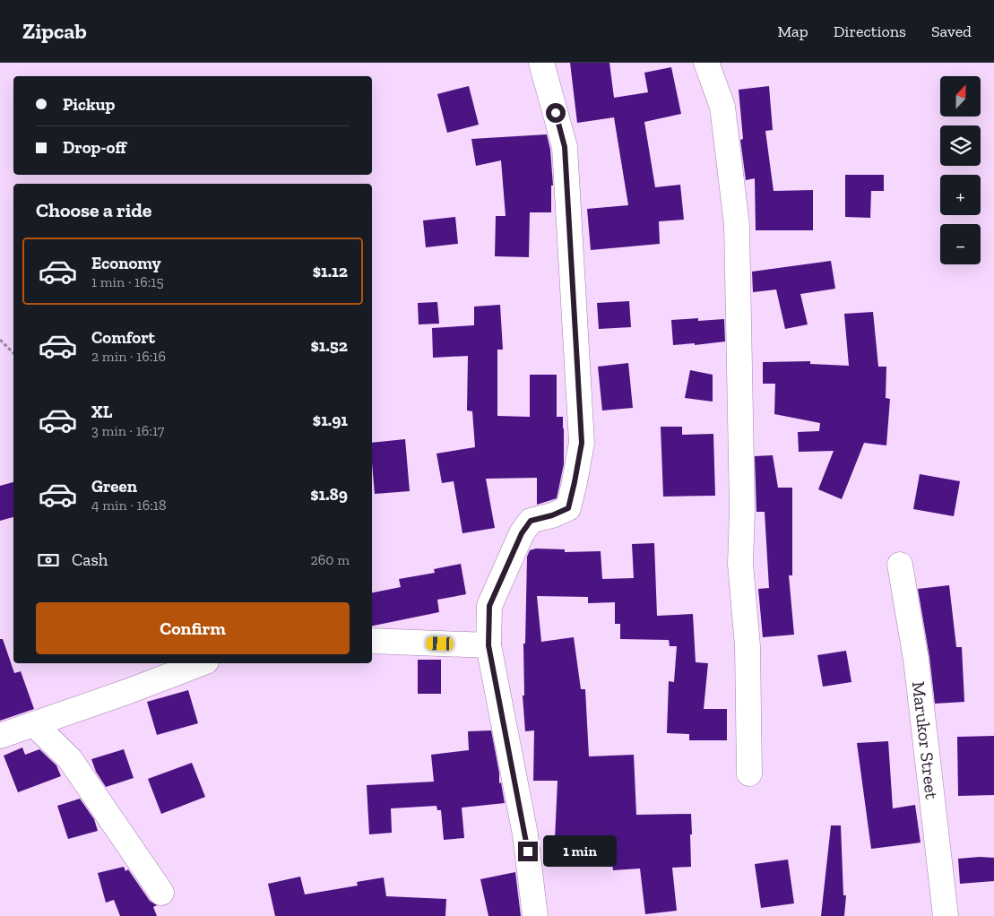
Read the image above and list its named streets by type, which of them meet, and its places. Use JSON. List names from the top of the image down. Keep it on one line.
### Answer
{"streets":{"street":["Marukor Street"]},"north":"top","page":{"header":"Zipcab","nav":["Map","Directions","Saved"],"map_buttons":["+","−"],"banner":["Pickup","Drop-off"],"heading":"Choose a ride","list":[{"name":"Economy","note":"1 min · 16:15","value":"$1.12"},{"name":"Comfort","note":"2 min · 16:16","value":"$1.52"},{"name":"XL","note":"3 min · 16:17","value":"$1.91"},{"name":"Green","note":"4 min · 16:18","value":"$1.89"}],"pay":["Cash","260 m"],"buttons":"Confirm","bubble":"1 min"}}
